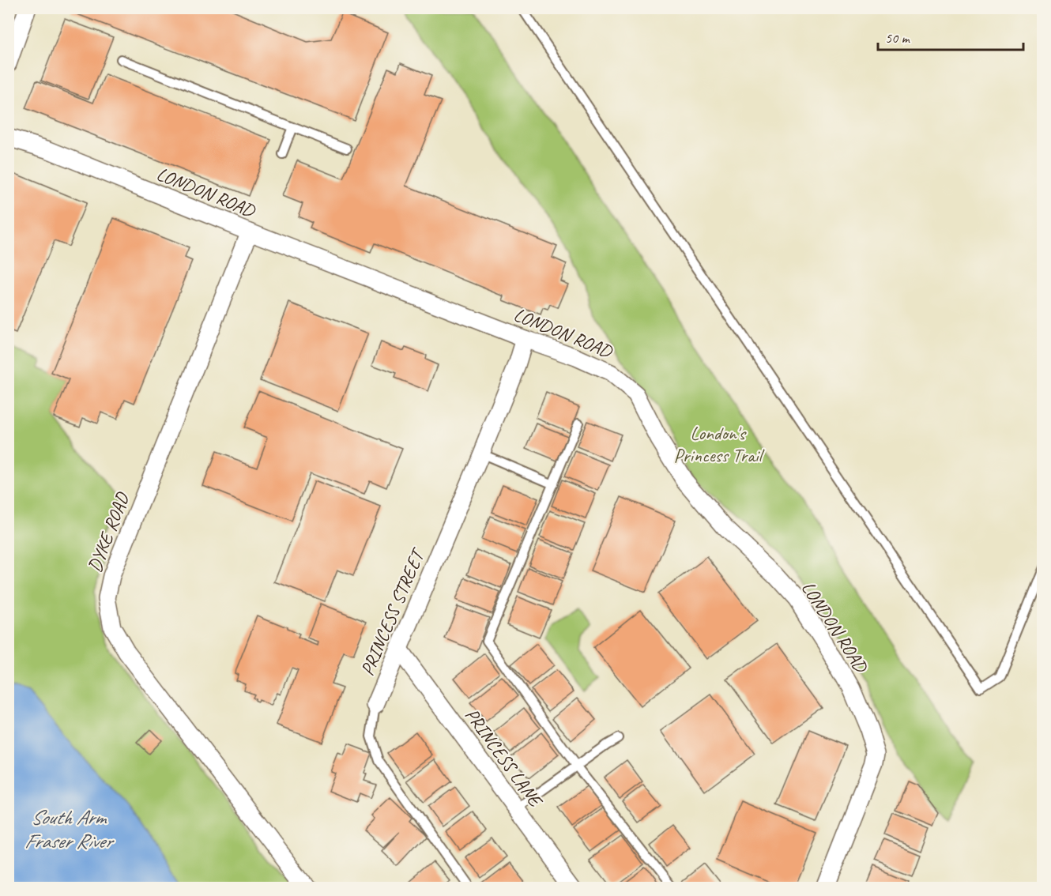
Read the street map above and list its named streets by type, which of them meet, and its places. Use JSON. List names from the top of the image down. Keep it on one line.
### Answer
{"streets":{"street":["LONDON ROAD","DYKE ROAD","PRINCESS STREET","PRINCESS LANE"]},"crossings":[["LONDON ROAD","DYKE ROAD"],["LONDON ROAD","PRINCESS STREET"],["PRINCESS STREET","PRINCESS LANE"]],"water":["South Arm Fraser River"],"parks":["London's Princess Trail"],"scale_bar":"50 m"}
